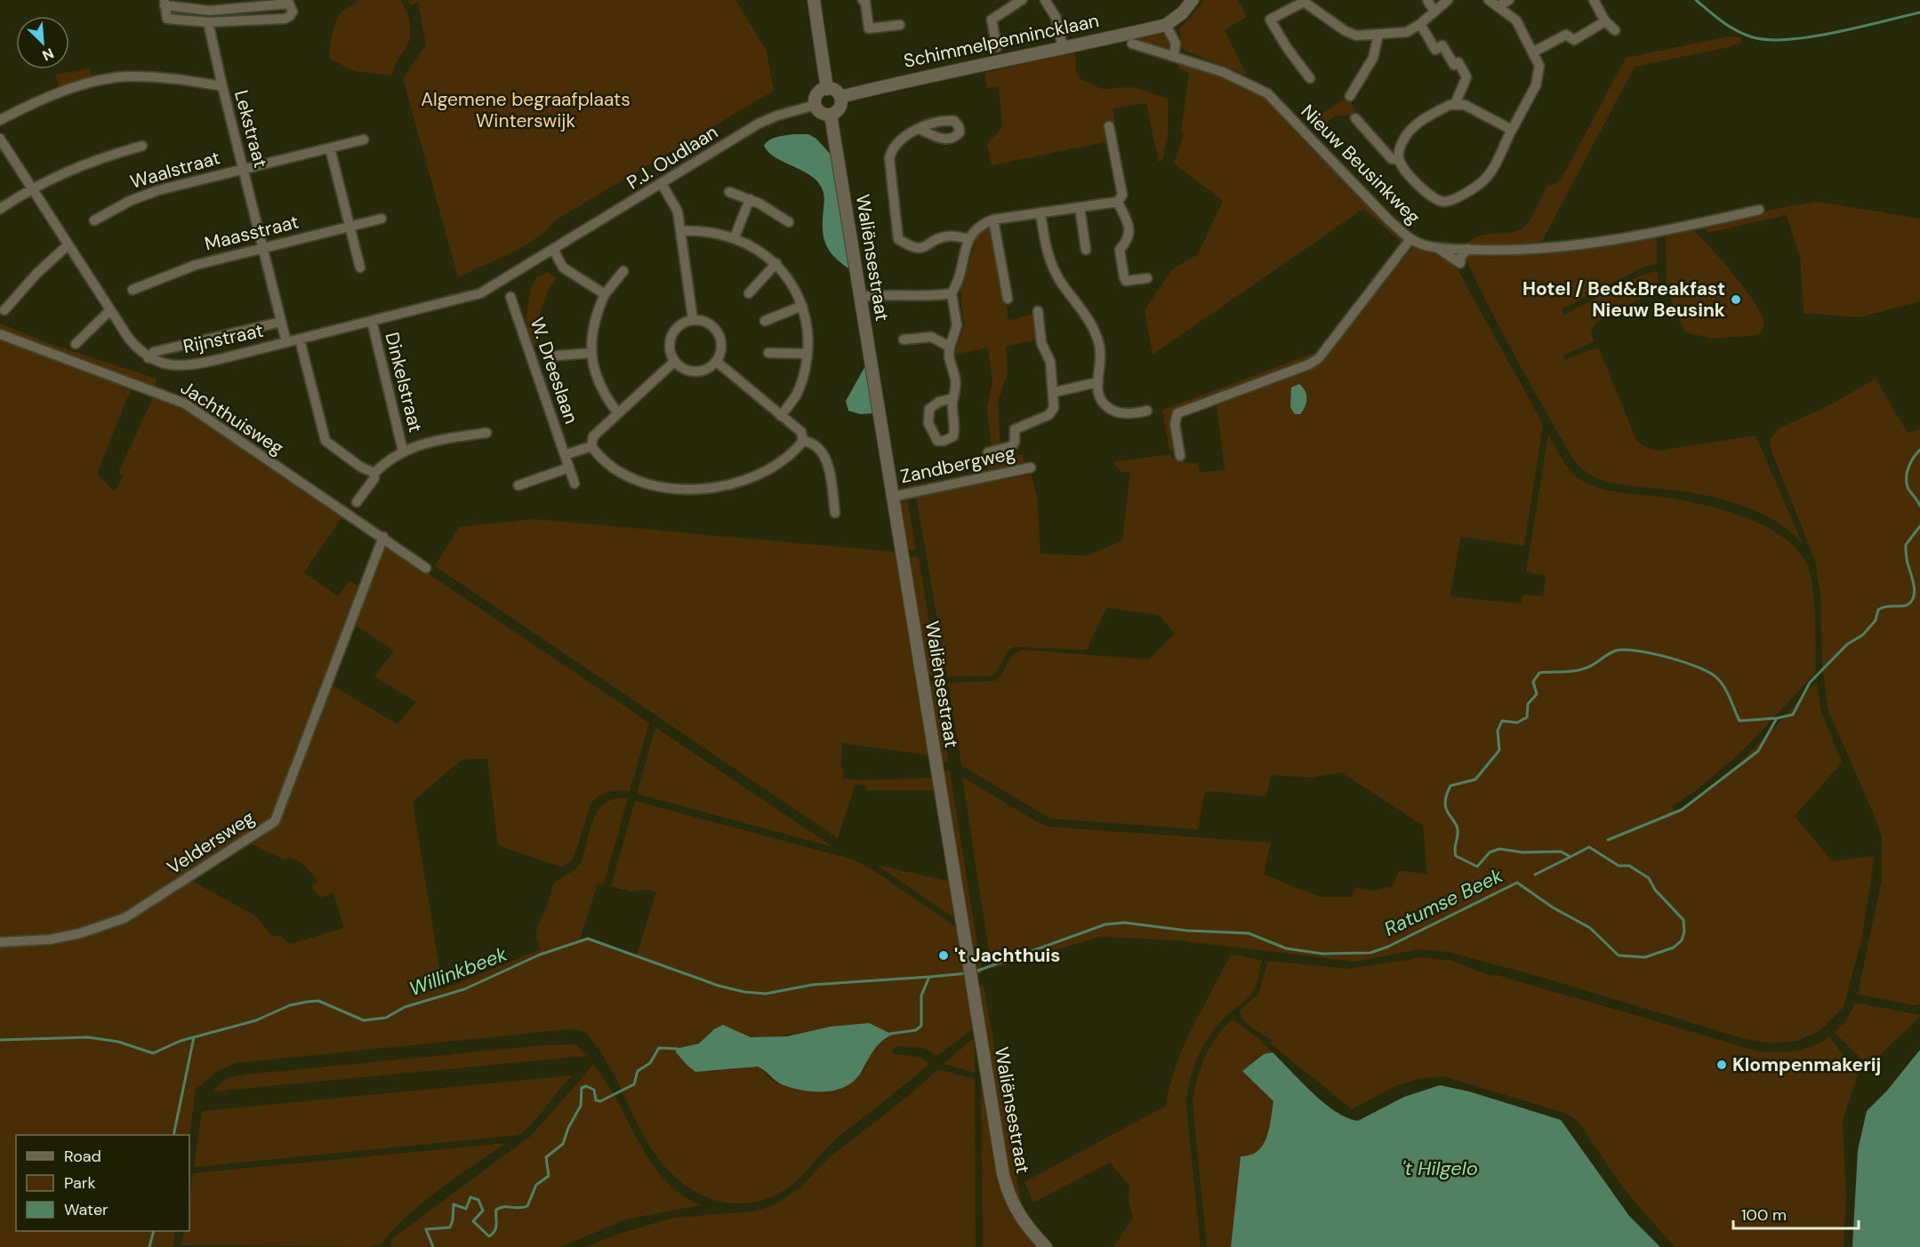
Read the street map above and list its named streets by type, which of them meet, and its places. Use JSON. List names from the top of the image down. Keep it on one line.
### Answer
{"streets":{"street":["Schimmelpennincklaan","Lekstraat","P.J. Oudlaan","Nieuw Beusinkweg","Waalstraat","Maasstraat","Waliënsestraat","Rijnstraat","W. Dreeslaan","Dinkelstraat","Jachthuisweg","Zandbergweg","Veldersweg"]},"crossings":[["Schimmelpennincklaan","P.J. Oudlaan"],["Schimmelpennincklaan","Waliënsestraat"],["Lekstraat","Waalstraat"],["Lekstraat","Maasstraat"],["Lekstraat","Rijnstraat"],["P.J. Oudlaan","Waliënsestraat"],["P.J. Oudlaan","Rijnstraat"],["Waliënsestraat","Zandbergweg"],["Rijnstraat","Dinkelstraat"],["Jachthuisweg","Veldersweg"]],"water":["Ratumse Beek","Willinkbeek","'t Hilgelo"],"parks":["Algemene begraafplaats Winterswijk"],"places":["Hotel / Bed&Breakfast Nieuw Beusink","'t Jachthuis","Klompenmakerij"],"legend":["Road","Park","Water"],"scale_bar":"100 m","north":"bottom right"}
